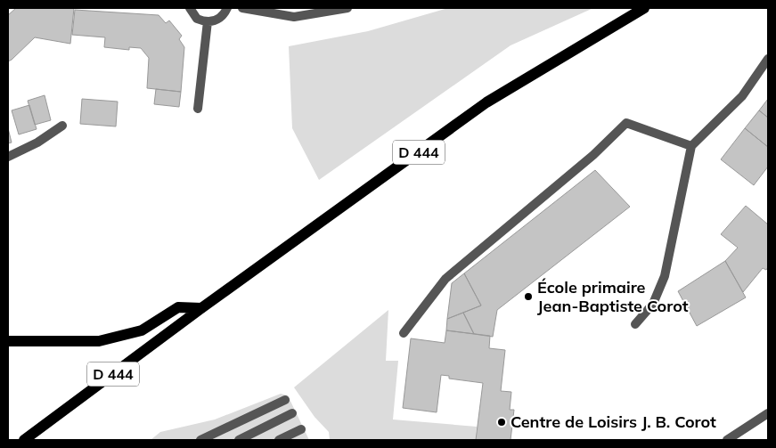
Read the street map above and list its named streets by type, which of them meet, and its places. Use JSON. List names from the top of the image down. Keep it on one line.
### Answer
{"streets":{"main road":["D 444"]},"places":["École primaire Jean-Baptiste Corot","Centre de Loisirs J. B. Corot"]}
